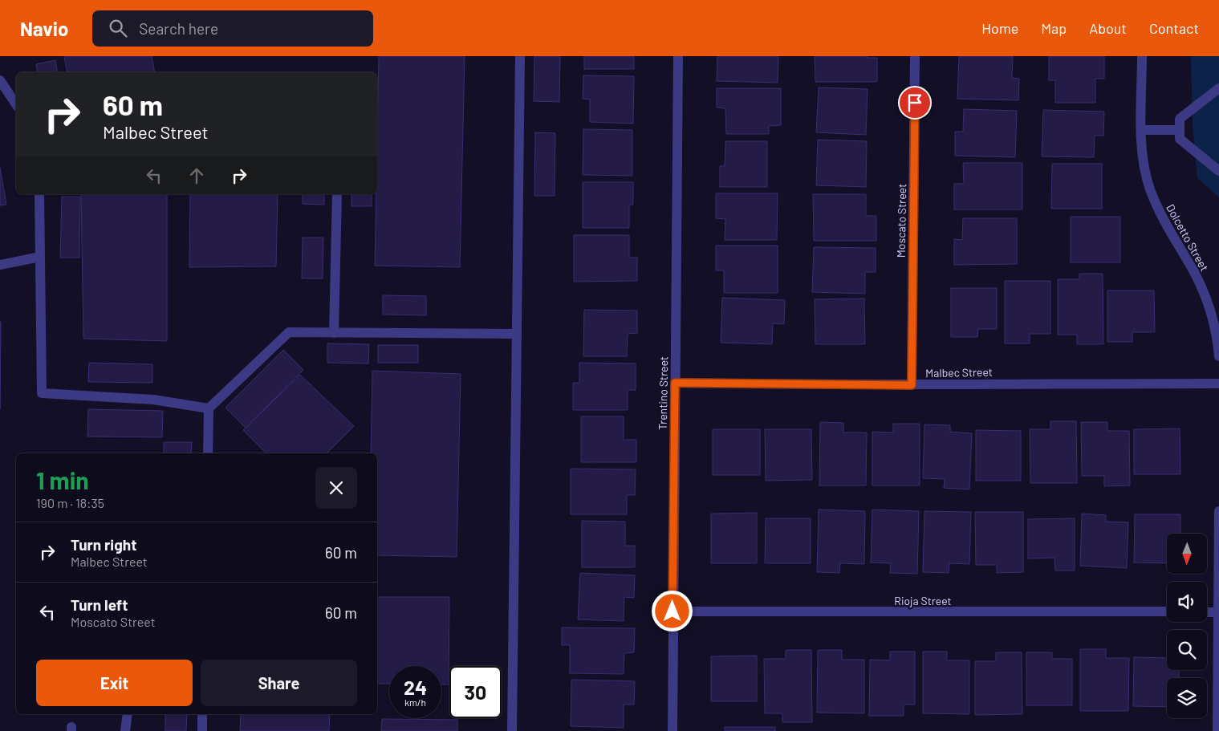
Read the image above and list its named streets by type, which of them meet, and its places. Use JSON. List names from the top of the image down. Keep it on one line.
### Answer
{"streets":{"street":["Moscato Street","Dolcetto Street","Malbec Street","Trentino Street","Rioja Street"]},"crossings":[["Moscato Street","Malbec Street"],["Malbec Street","Trentino Street"],["Trentino Street","Rioja Street"]],"north":"bottom","page":{"header":"Navio","search":"Search here","nav":["Home","Map","About","Contact"],"turn":["60 m","Malbec Street"],"heading":["1 min","190 m · 18:35"],"list":[{"name":"Turn right","note":"Malbec Street","value":"60 m"},{"name":"Turn left","note":"Moscato Street","value":"60 m"}],"buttons":["Exit","Share"],"speed":"24 km/h","limit":"30"}}
